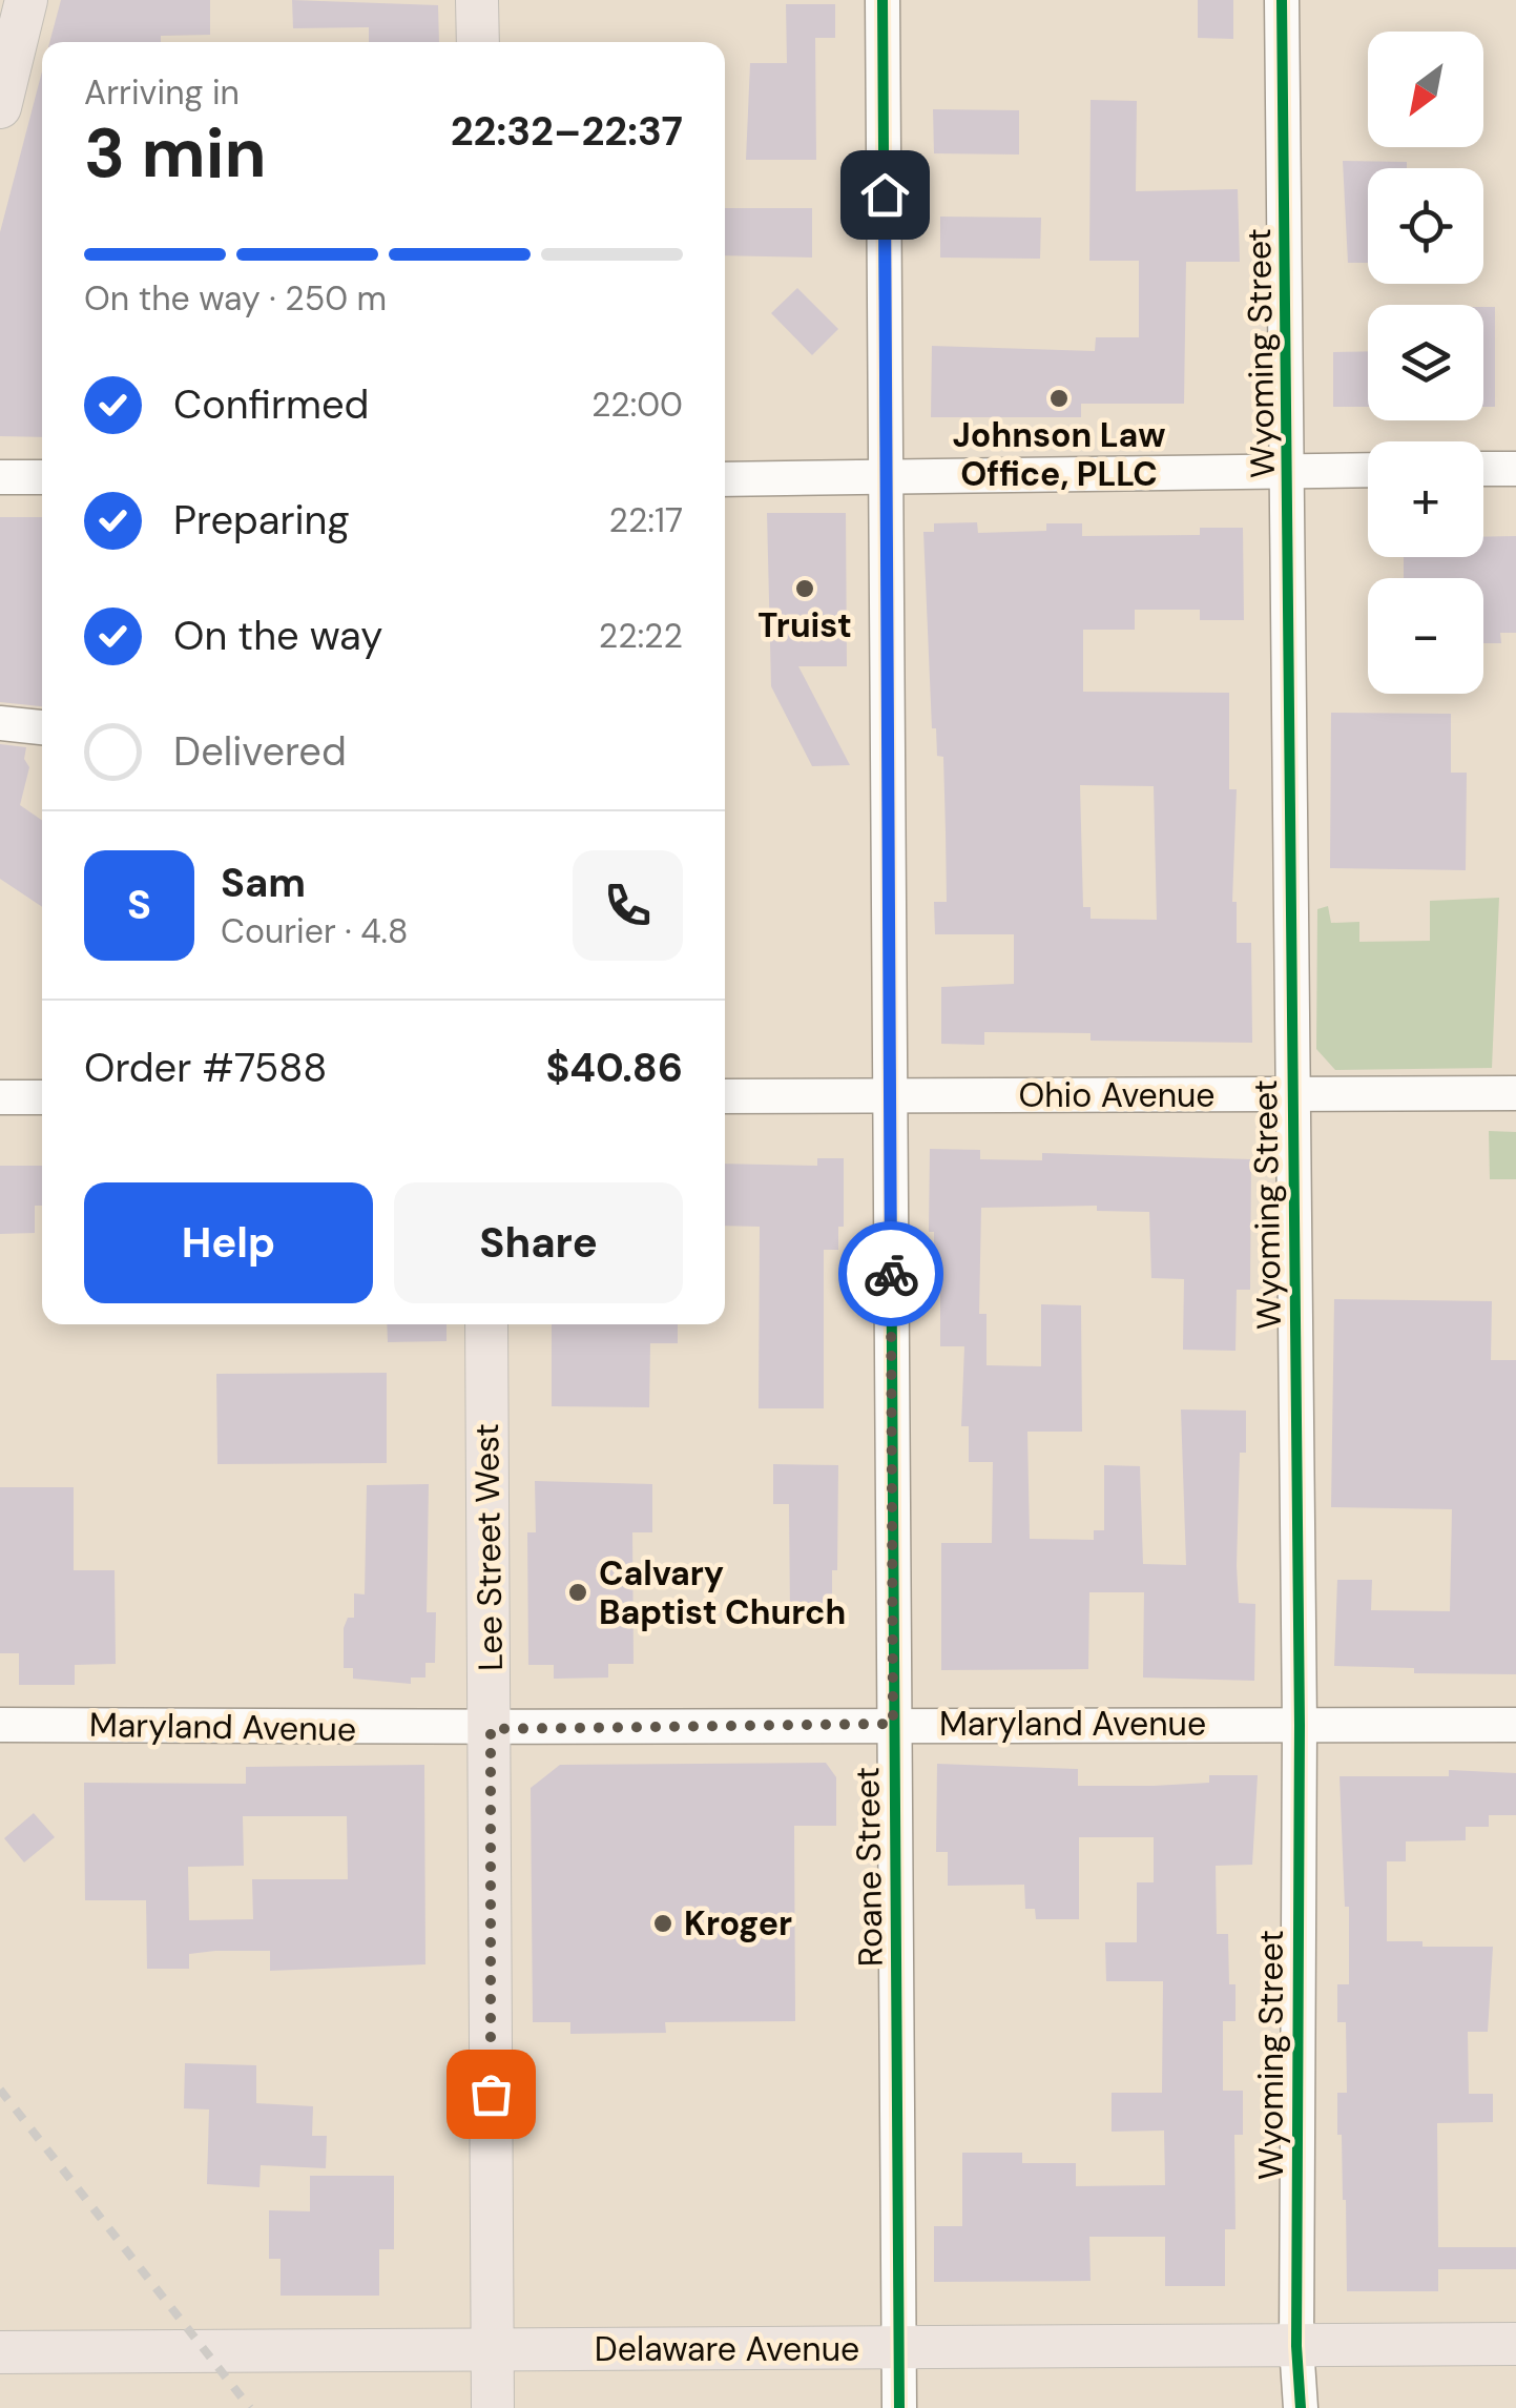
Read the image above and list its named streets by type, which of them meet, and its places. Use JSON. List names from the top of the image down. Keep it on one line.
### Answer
{"streets":{"main road":["Lee Street West","Delaware Avenue"],"street":["Wyoming Street","Ohio Avenue","Maryland Avenue","Roane Street"]},"crossings":[["Wyoming Street","Ohio Avenue"],["Wyoming Street","Maryland Avenue"],["Wyoming Street","Delaware Avenue"],["Ohio Avenue","Roane Street"],["Lee Street West","Maryland Avenue"],["Lee Street West","Delaware Avenue"],["Maryland Avenue","Roane Street"],["Roane Street","Delaware Avenue"]],"places":["Johnson Law Office, PLLC","Truist","Calvary Baptist Church","Kroger"],"north":"bottom left","page":{"map_buttons":["+","−"],"heading":["3 min","Arriving in","22:32–22:37"],"panel":["Sam","Courier · 4.8","Order #7588","$40.86"],"bar":"On the way · 250 m","list":[["Confirmed","22:00"],["Preparing","22:17"],["On the way","22:22"],"Delivered"],"round":"S","buttons":["Help","Share"]}}
